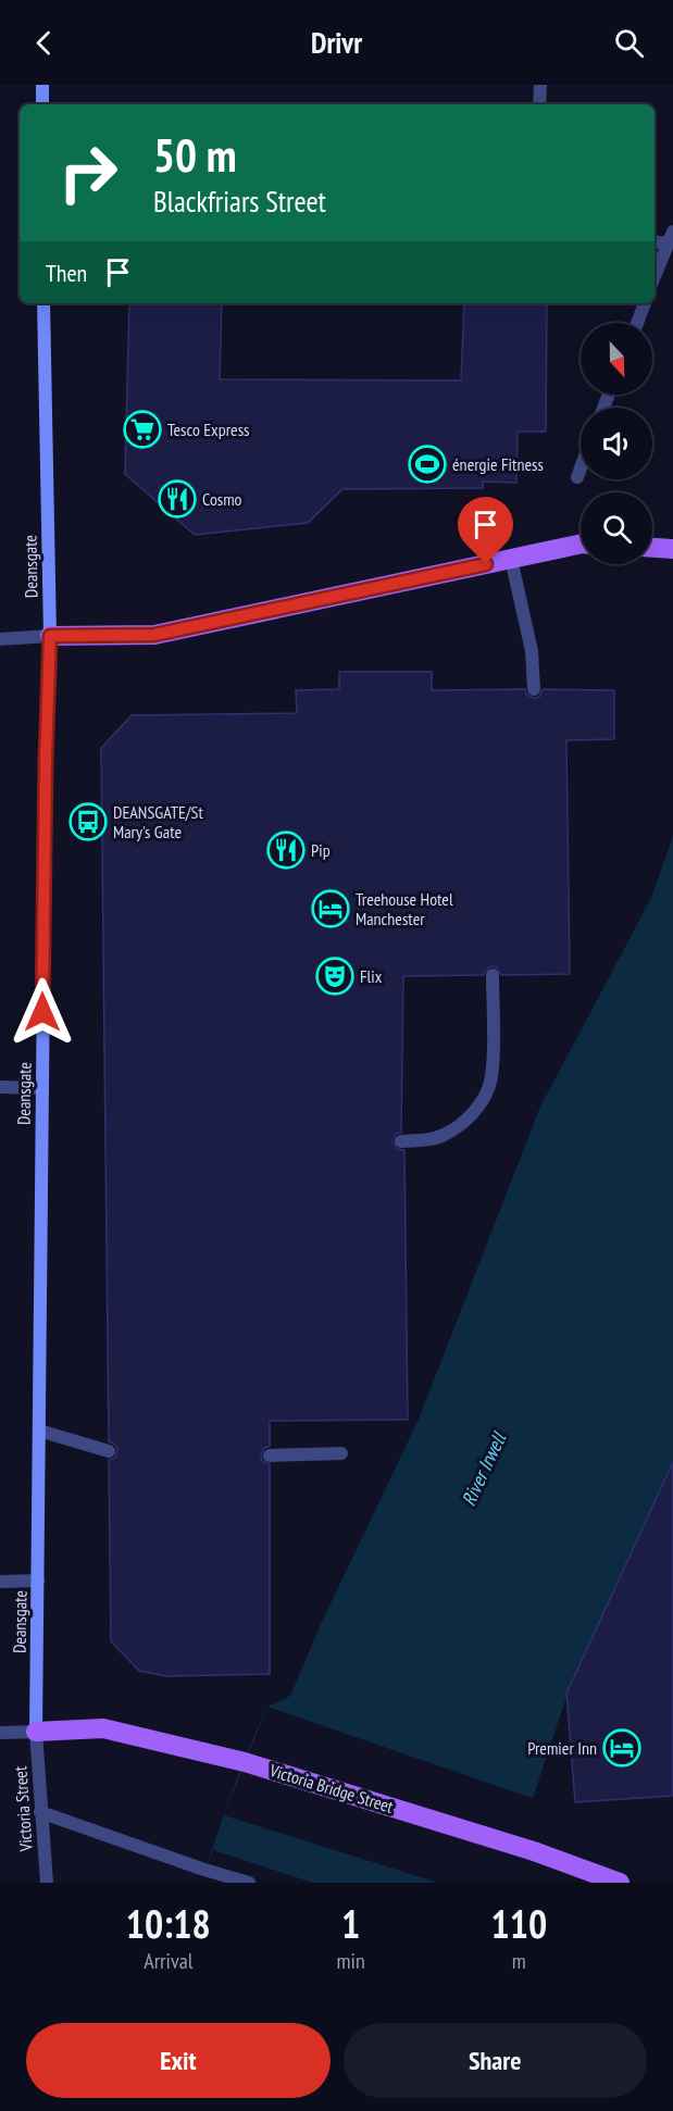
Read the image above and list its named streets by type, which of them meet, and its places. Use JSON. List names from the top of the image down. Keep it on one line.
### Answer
{"streets":{"main road":["Victoria Bridge Street"],"street":["Deansgate","Victoria Street"]},"crossings":[["Deansgate","Victoria Bridge Street"],["Deansgate","Victoria Street"],["Victoria Bridge Street","Victoria Street"]],"water":["River Irwell"],"places":{"supermarket":["Tesco Express"],"sports":["énergie Fitness"],"restaurant":["Cosmo","Pip"],"bus stop":["DEANSGATE/St Mary's Gate"],"hotel":["Treehouse Hotel Manchester","Premier Inn"],"theatre":["Flix"]},"north":"bottom","page":{"header":"Drivr","turn":["50 m","Blackfriars Street"],"then":"Then","eta":["10:18","Arrival","1","min","110","m"],"buttons":["Exit","Share"]}}
